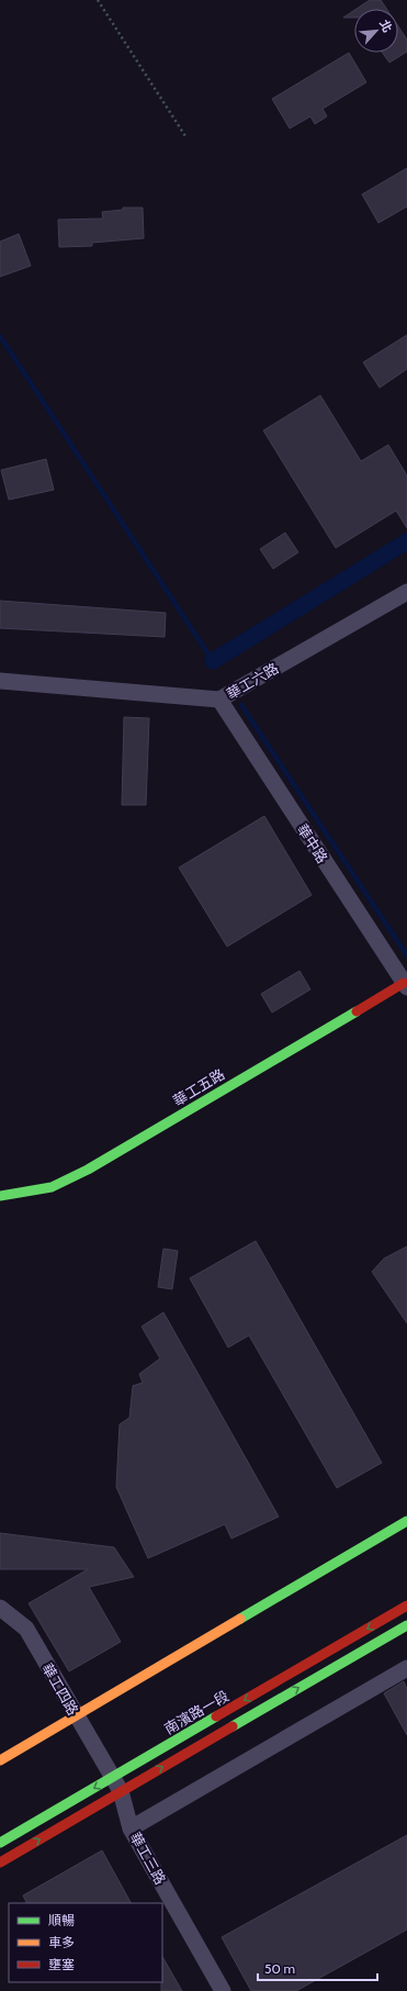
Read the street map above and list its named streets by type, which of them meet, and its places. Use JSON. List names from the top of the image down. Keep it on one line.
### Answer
{"streets":{"main road":["華工五路","南濱路一段"],"street":["華工六路","華中路","華工四路","華工三路"]},"crossings":[["華工六路","華中路"],["華中路","華工五路"],["華工四路","南濱路一段"],["華工四路","華工三路"],["南濱路一段","華工三路"]],"legend":["順暢","車多","壅塞"],"scale_bar":"50 m","north":"top right"}
